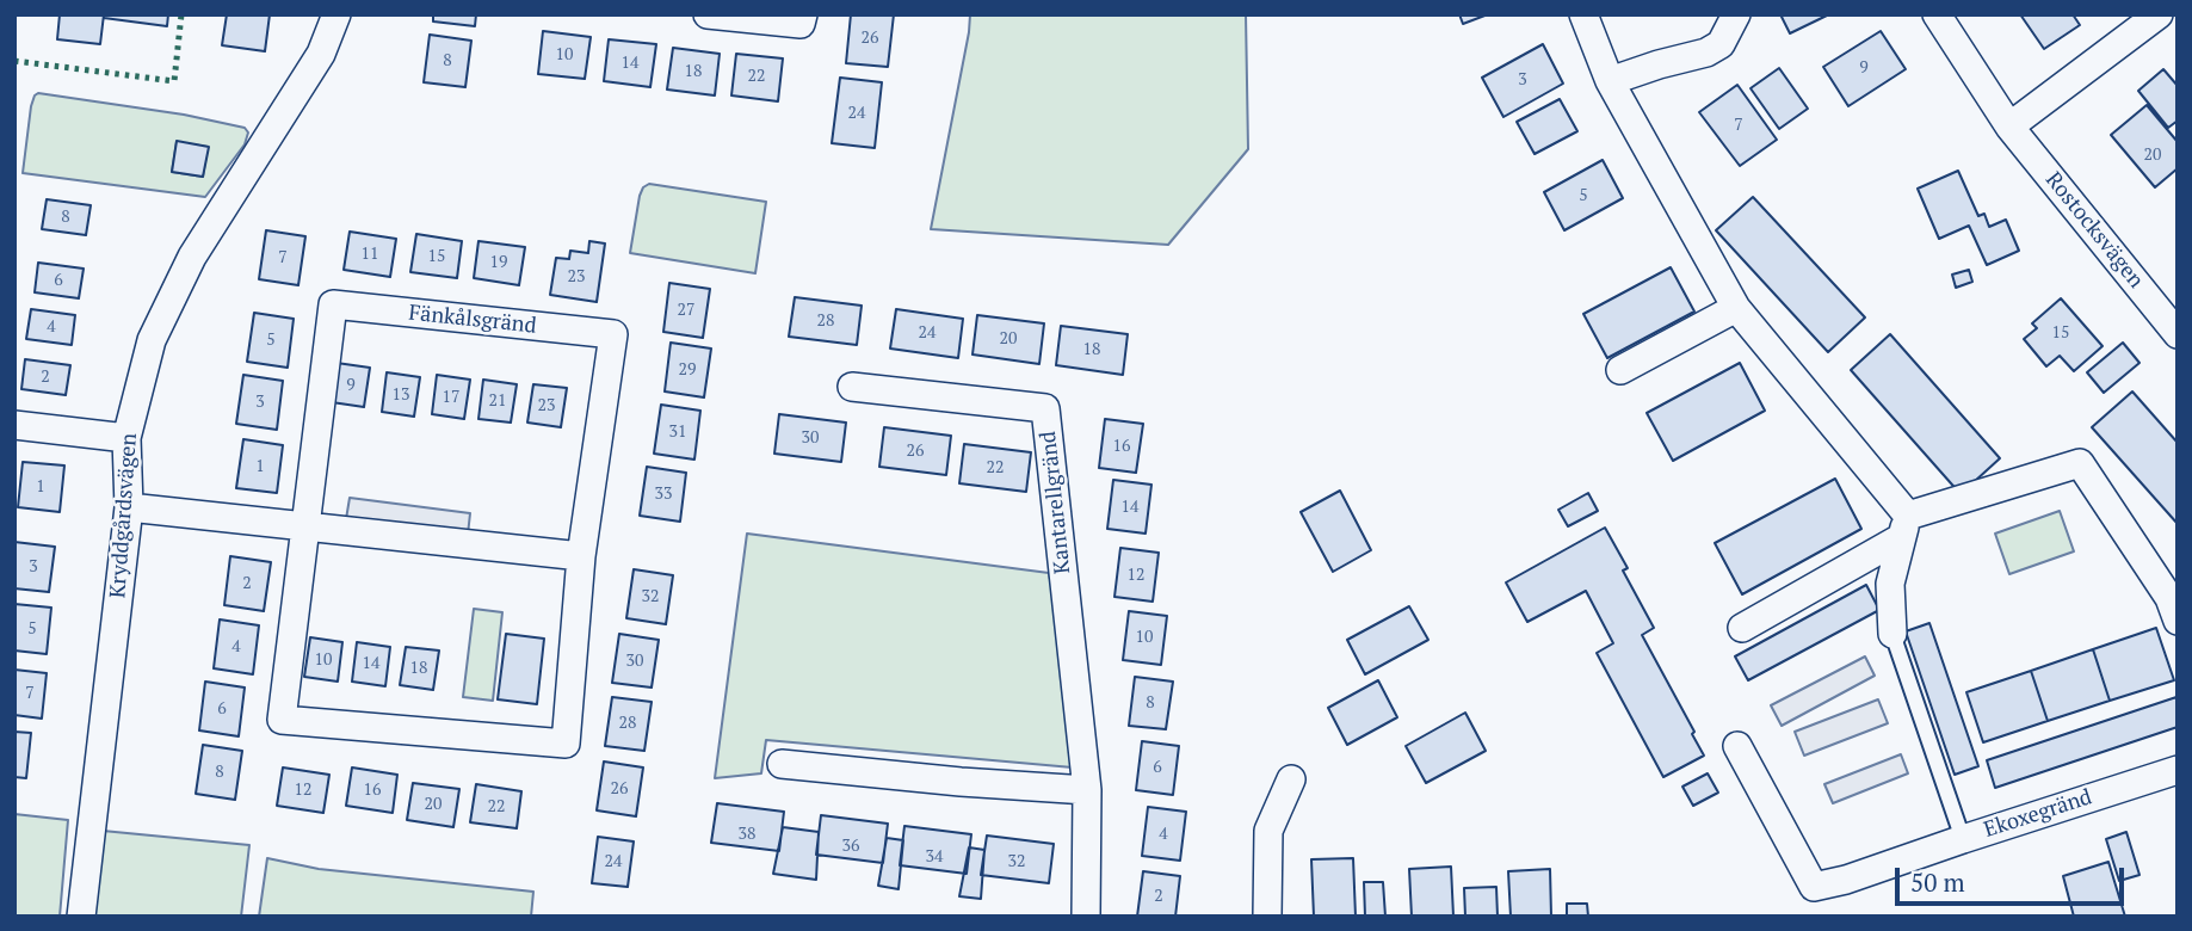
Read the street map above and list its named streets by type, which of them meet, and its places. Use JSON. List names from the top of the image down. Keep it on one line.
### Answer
{"streets":{"street":["Rostocksvägen","Fänkålsgränd","Kantarellgränd","Kryddgårdsvägen","Ekoxegränd"]},"house_numbers":["26","10","8","14","9","18","22","3","24","7","20","5","8","11","15","7","19","23","6","27","28","4","24","15","20","5","18","29","2","9","13","17","21","3","23","31","30","16","26","1","22","1","33","14","3","12","2","32","5","10","4","10","30","14","18","7","8","6","28","6","8","26","12","16","20","22","38","4","36","34","24","32","2"],"scale_bar":"50 m"}
